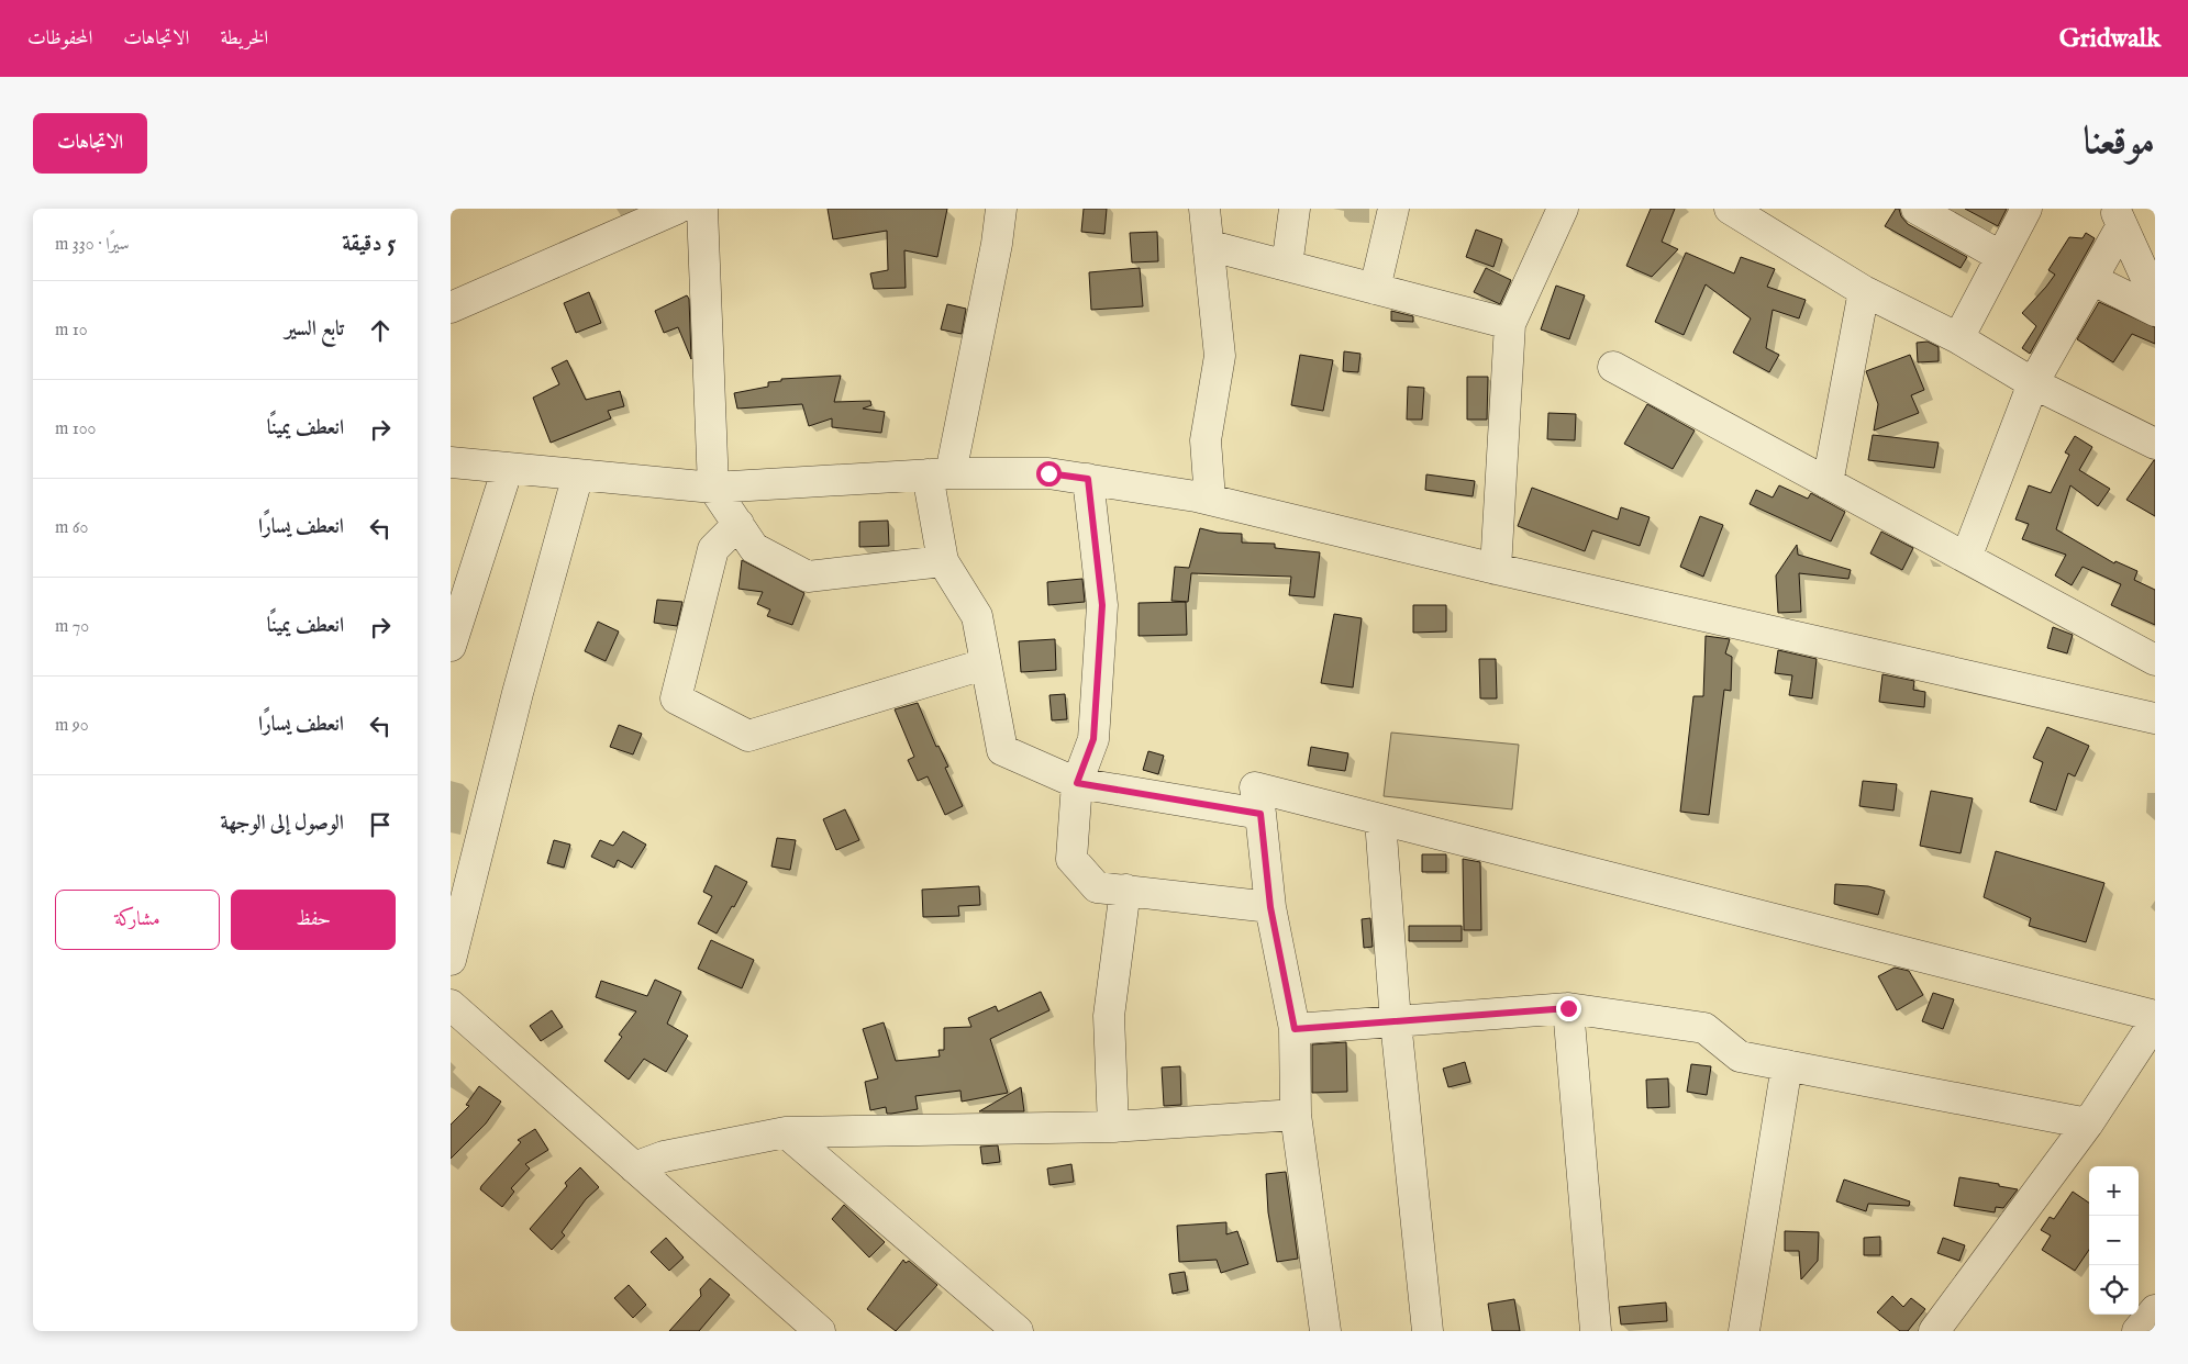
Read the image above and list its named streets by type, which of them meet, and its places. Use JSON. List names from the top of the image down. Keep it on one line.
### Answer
{"page":{"header":"Gridwalk","nav":["الخريطة","الاتجاهات","المحفوظات"],"title":"موقعنا","buttons":["الاتجاهات",["حفظ","مشاركة"]],"heading":["5 دقيقة","سيرًا · 330 m"],"list":[["تابع السير","10 m"],["انعطف يمينًا","100 m"],["انعطف يسارًا","60 m"],["انعطف يمينًا","70 m"],["انعطف يسارًا","90 m"],"الوصول إلى الوجهة"],"map_buttons":["+","−"]}}
